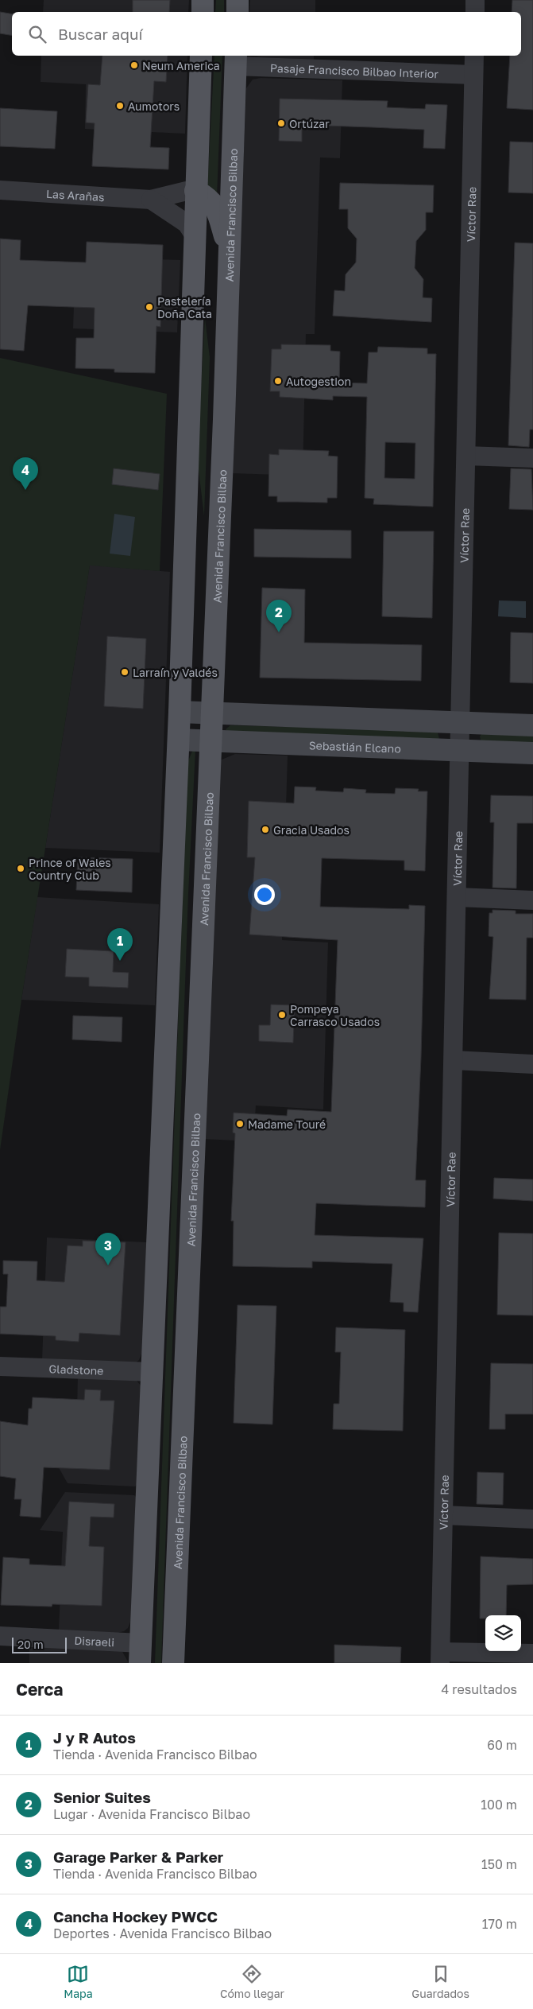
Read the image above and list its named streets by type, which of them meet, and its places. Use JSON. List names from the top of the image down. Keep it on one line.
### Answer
{"streets":{"main road":["Avenida Francisco Bilbao"],"street":["Pasaje Francisco Bilbao Interior","Las Arañas","Víctor Rae","Sebastián Elcano","Gladstone","Disraeli"]},"crossings":[["Pasaje Francisco Bilbao Interior","Víctor Rae"],["Pasaje Francisco Bilbao Interior","Avenida Francisco Bilbao"],["Víctor Rae","Sebastián Elcano"],["Avenida Francisco Bilbao","Sebastián Elcano"]],"places":["Neum America","Aumotors","Ortúzar","Pastelería Doña Cata","Autogestion","Larraín y Valdés","Gracia Usados","Prince of Wales Country Club","Pompeya Carrasco Usados","Madame Touré"],"scale_bar":"20 m","page":{"search":"Buscar aquí","pins":["4","2","1","3"],"scale":"20 m","heading":["Cerca","4 resultados"],"list":[{"mark":"1","name":"J y R Autos","note":"Tienda · Avenida Francisco Bilbao","value":"60 m"},{"mark":"2","name":"Senior Suites","note":"Lugar · Avenida Francisco Bilbao","value":"100 m"},{"mark":"3","name":"Garage Parker & Parker","note":"Tienda · Avenida Francisco Bilbao","value":"150 m"},{"mark":"4","name":"Cancha Hockey PWCC","note":"Deportes · Avenida Francisco Bilbao","value":"170 m"}],"nav":["Mapa","Cómo llegar","Guardados"]}}
